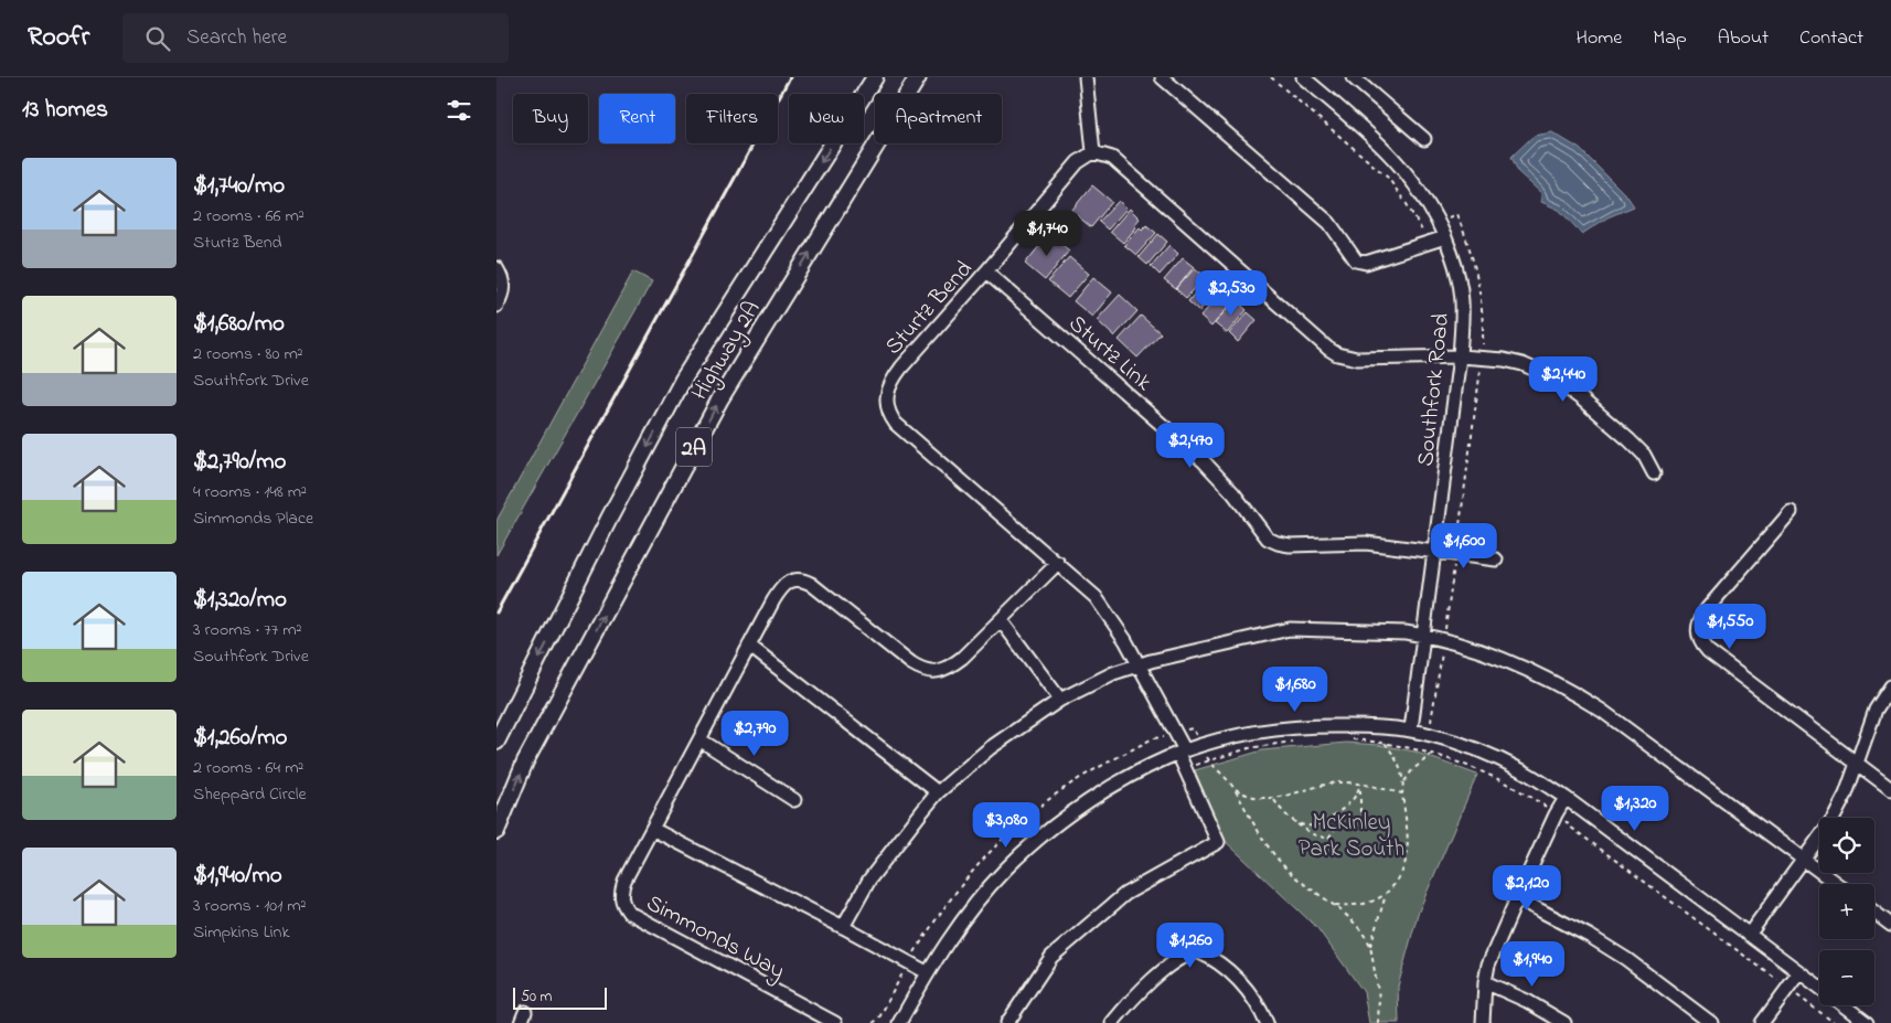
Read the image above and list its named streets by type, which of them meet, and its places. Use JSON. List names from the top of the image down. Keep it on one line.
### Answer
{"streets":{"main road":["Highway 2A","2A"],"street":["Sturtz Bend","Sturtz Link","Southfork Road","Simmonds Way"]},"crossings":[["Sturtz Bend","Sturtz Link"],["Sturtz Bend","Simmonds Way"],["Sturtz Link","Southfork Road"]],"parks":["McKinley Park South"],"scale_bar":"50 m","page":{"header":"Roofr","search":"Search here","nav":["Home","Map","About","Contact"],"heading":"13 homes","chip":["Buy","Rent","Filters","New","Apartment"],"list":[{"name":"$1,740/mo","note":"2 rooms · 66 m² · Sturtz Bend"},{"name":"$1,680/mo","note":"2 rooms · 80 m² · Southfork Drive"},{"name":"$2,790/mo","note":"4 rooms · 148 m² · Simmonds Place"},{"name":"$1,320/mo","note":"3 rooms · 77 m² · Southfork Drive"},{"name":"$1,260/mo","note":"2 rooms · 64 m² · Sheppard Circle"},{"name":"$1,940/mo","note":"3 rooms · 101 m² · Simpkins Link"}],"price":["$1,740","$2,530","$2,440","$2,470","$1,600","$1,550","$1,680","$2,790","$1,320","$3,080","$2,120","$1,260","$1,940"],"map_buttons":["+","−"],"scale":"50 m"}}
